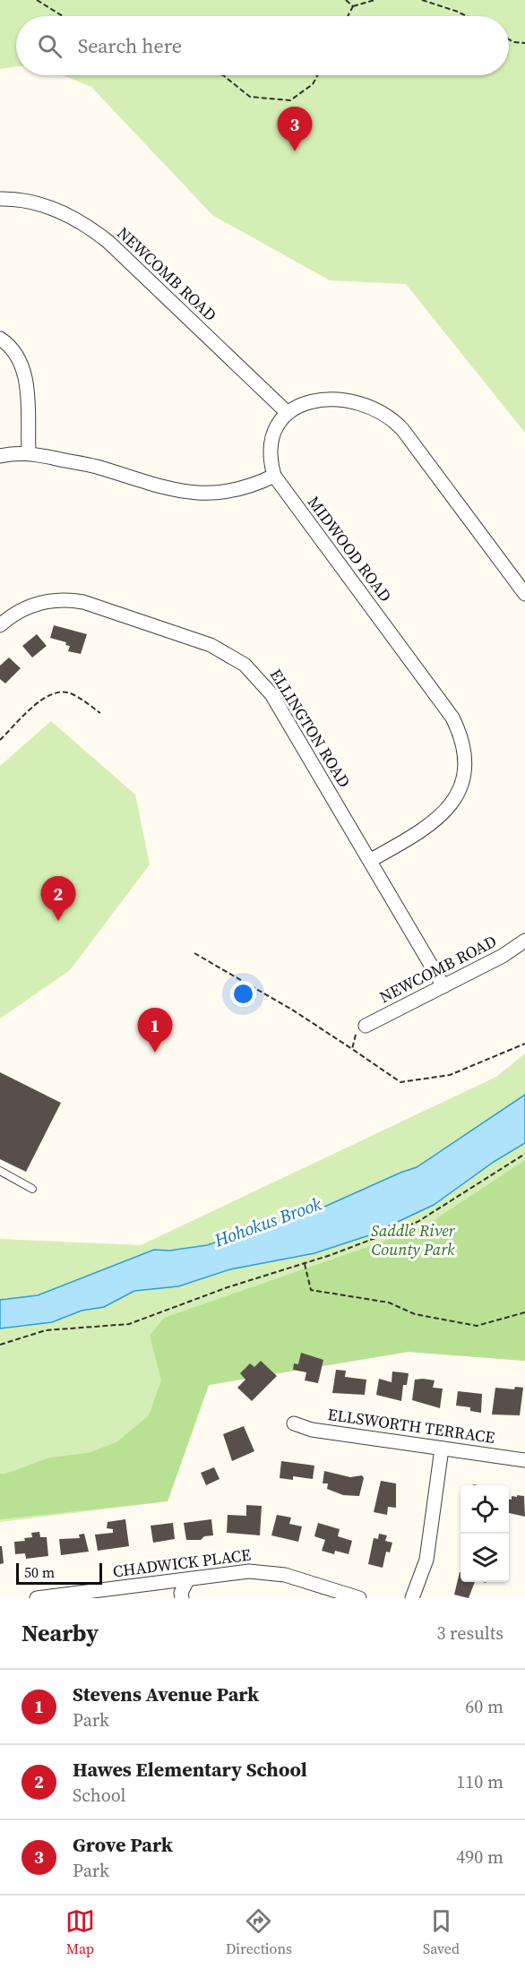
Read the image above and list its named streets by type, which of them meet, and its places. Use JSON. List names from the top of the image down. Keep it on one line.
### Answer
{"streets":{"street":["NEWCOMB ROAD","MIDWOOD ROAD","ELLINGTON ROAD","ELLSWORTH TERRACE","CHADWICK PLACE"]},"crossings":[["NEWCOMB ROAD","ELLINGTON ROAD"],["MIDWOOD ROAD","ELLINGTON ROAD"]],"water":["Hohokus Brook"],"parks":["Saddle River County Park"],"scale_bar":"50 m","page":{"search":"Search here","pins":["3","2","1"],"scale":"50 m","heading":["Nearby","3 results"],"list":[{"mark":"1","name":"Stevens Avenue Park","note":"Park","value":"60 m"},{"mark":"2","name":"Hawes Elementary School","note":"School","value":"110 m"},{"mark":"3","name":"Grove Park","note":"Park","value":"490 m"}],"nav":["Map","Directions","Saved"]}}
